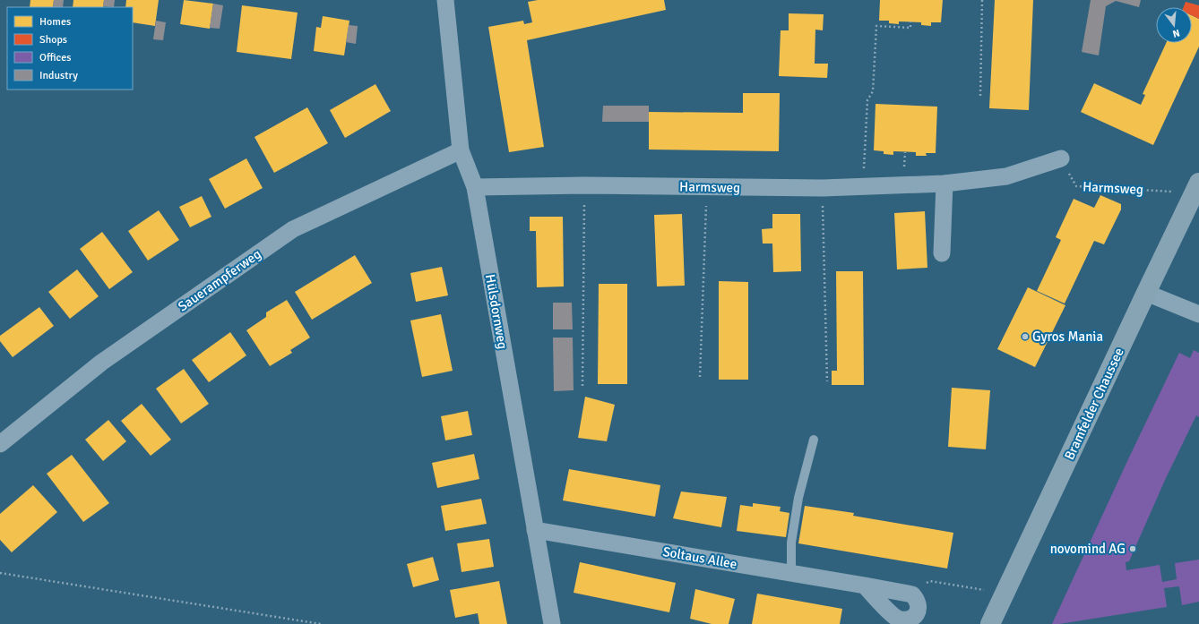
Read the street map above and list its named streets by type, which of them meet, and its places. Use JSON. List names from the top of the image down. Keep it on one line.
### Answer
{"streets":{"main road":["Bramfelder Chaussee"],"street":["Harmsweg","Sauerampferweg","Hülsdornweg","Soltaus Allee"]},"crossings":[["Harmsweg","Hülsdornweg"],["Harmsweg","Bramfelder Chaussee"],["Sauerampferweg","Hülsdornweg"],["Hülsdornweg","Soltaus Allee"]],"places":["Gyros Mania","novomind AG"],"legend":["Homes","Shops","Offices","Industry"],"north":"bottom"}
